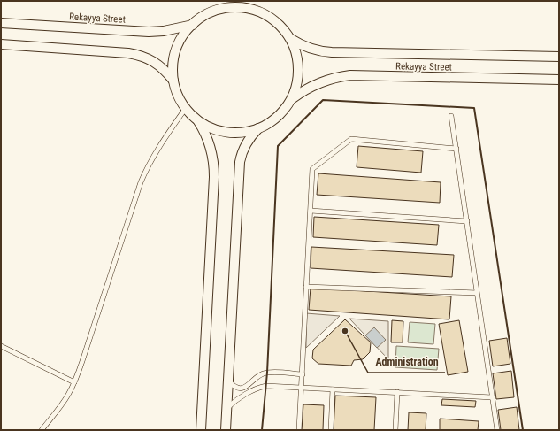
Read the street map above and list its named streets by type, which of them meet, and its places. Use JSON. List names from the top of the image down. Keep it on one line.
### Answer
{"streets":{"street":["Rekayya Street"]},"places":["Administration"]}
